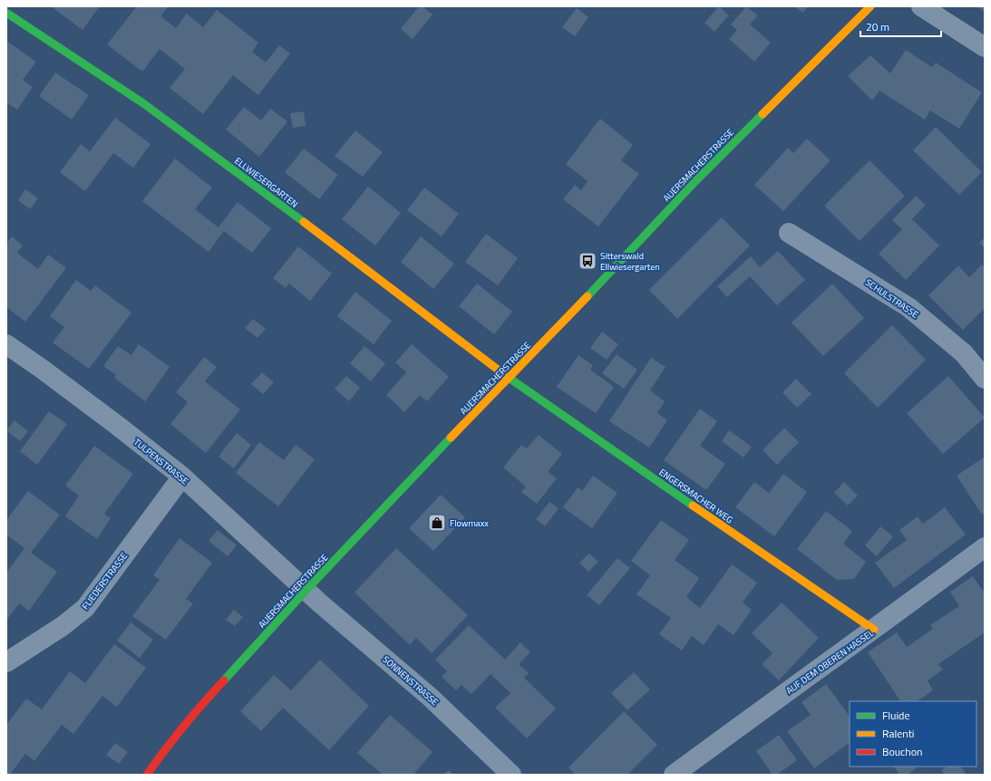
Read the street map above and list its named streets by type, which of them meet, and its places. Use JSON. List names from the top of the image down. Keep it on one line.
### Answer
{"streets":{"street":["AUERSMACHERSTRASSE","ELLWIESERGARTEN","SCHULSTRASSE","TULPENSTRASSE","ENGERSMACHER WEG","FLIEDERSTRASSE","AUF DEM OBEREN HASSEL","SONNENSTRASSE"]},"crossings":[["AUERSMACHERSTRASSE","ELLWIESERGARTEN"],["AUERSMACHERSTRASSE","TULPENSTRASSE"],["AUERSMACHERSTRASSE","ENGERSMACHER WEG"],["AUERSMACHERSTRASSE","SONNENSTRASSE"],["ELLWIESERGARTEN","ENGERSMACHER WEG"],["TULPENSTRASSE","FLIEDERSTRASSE"],["TULPENSTRASSE","SONNENSTRASSE"],["ENGERSMACHER WEG","AUF DEM OBEREN HASSEL"]],"places":{"bus stop":["Sitterswald Ellwiesergarten"],"shop":["Flowmaxx"]},"legend":["Fluide","Ralenti","Bouchon"],"scale_bar":"20 m"}
